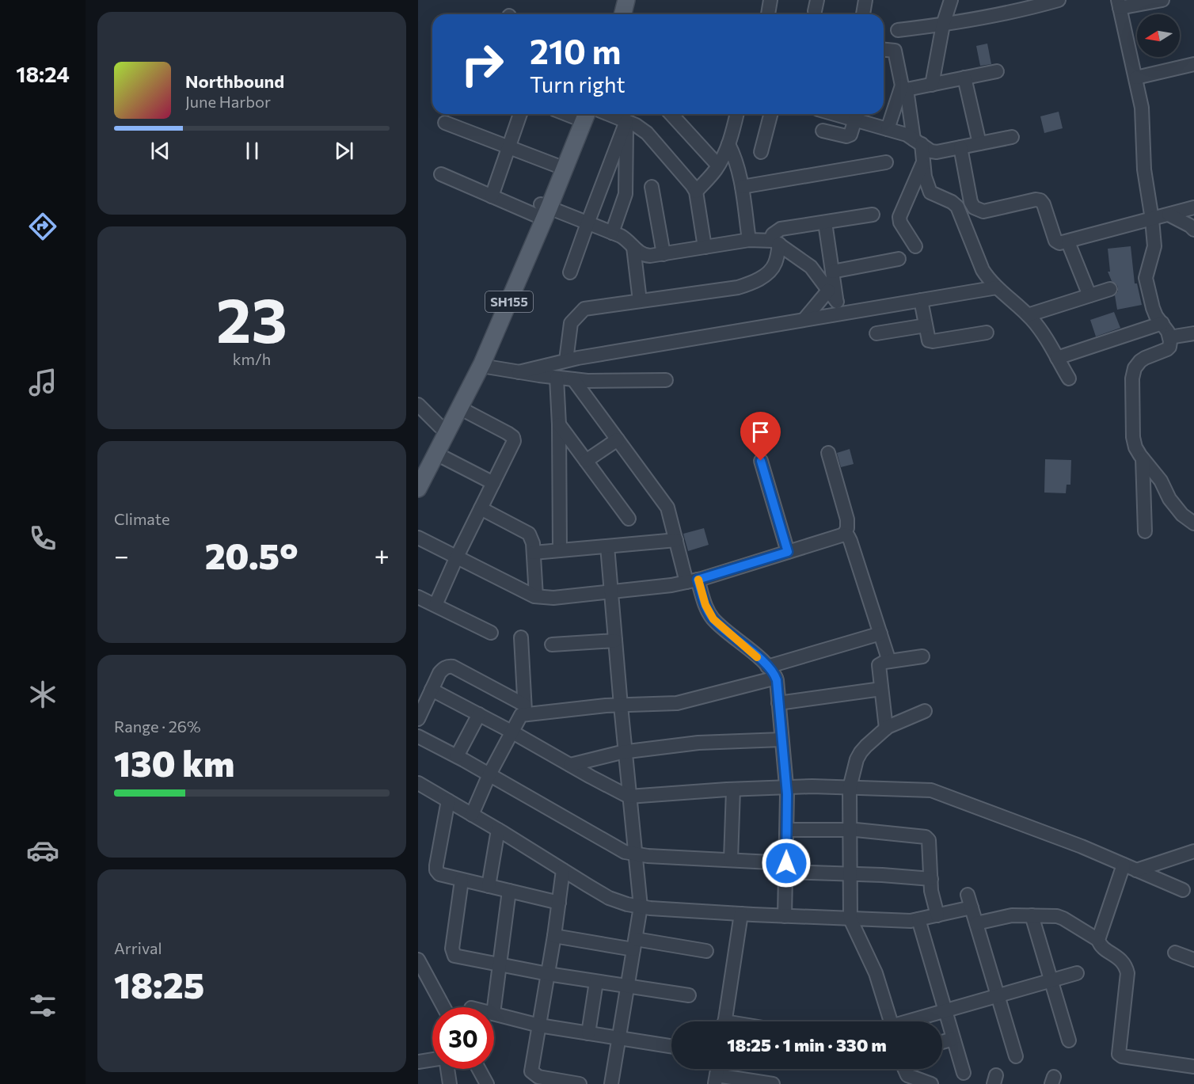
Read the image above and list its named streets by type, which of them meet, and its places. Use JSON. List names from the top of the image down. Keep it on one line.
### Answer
{"streets":{"main road":["SH155"]},"north":"left","page":{"tabs":"18:24","turn":["210 m","Turn right"],"song":["Northbound","June Harbor"],"tile":[["23","km/h"],"Climate",["Range · 26%","130 km"],["Arrival","18:25"]],"heat":["−","20.5°","+"],"limit":"30","trip":"18:25 · 1 min · 330 m"}}
